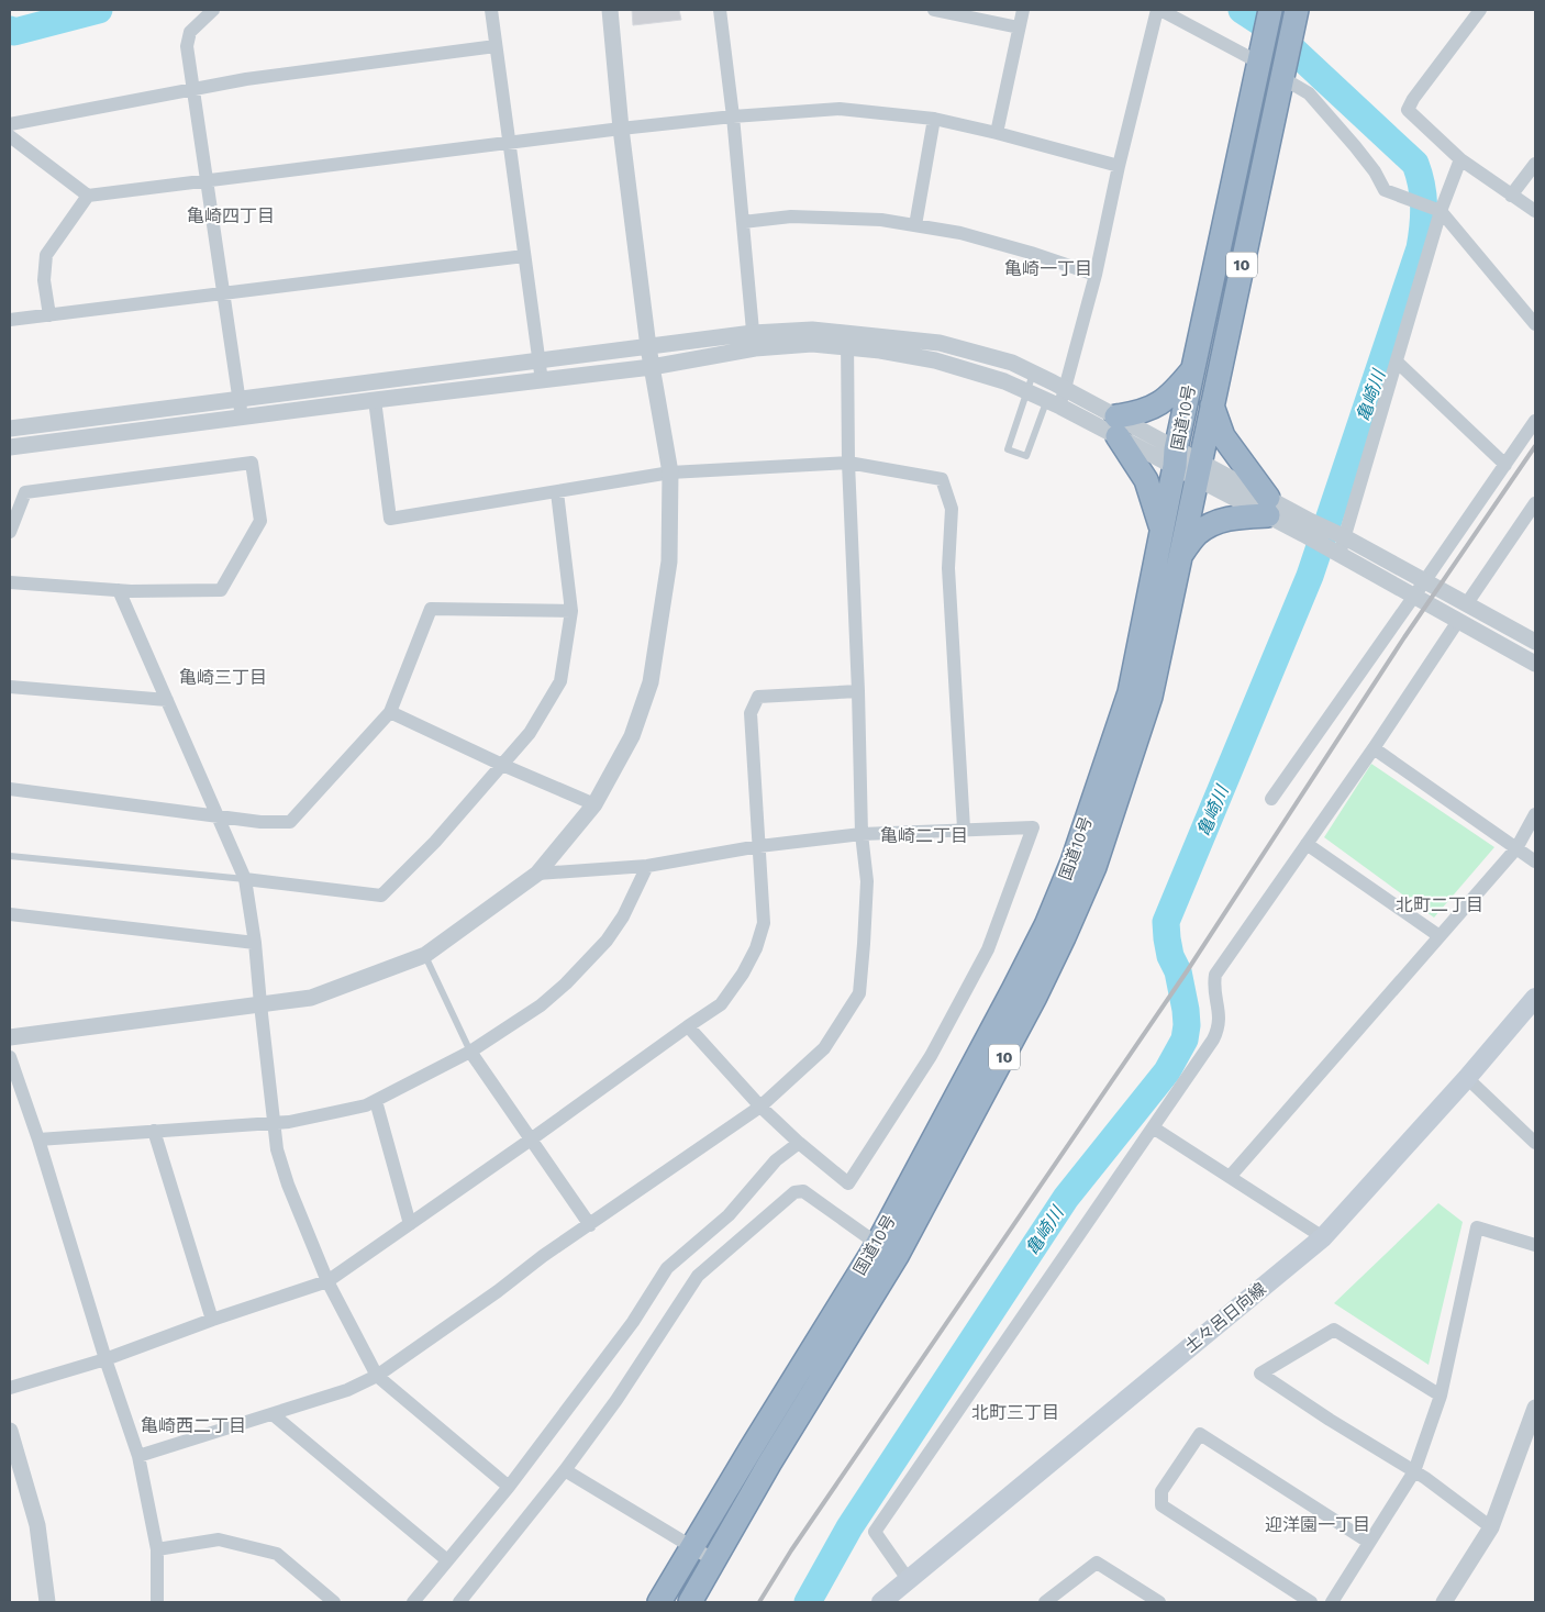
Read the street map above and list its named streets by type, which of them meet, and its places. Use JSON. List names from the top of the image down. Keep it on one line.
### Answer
{"streets":{"highway":["10","国道10号"],"main road":["土々呂日向線"]},"districts":["亀崎四丁目","亀崎一丁目","亀崎三丁目","亀崎二丁目","北町二丁目","北町三丁目","亀崎西二丁目","迎洋園一丁目"],"water":["亀崎川"]}
